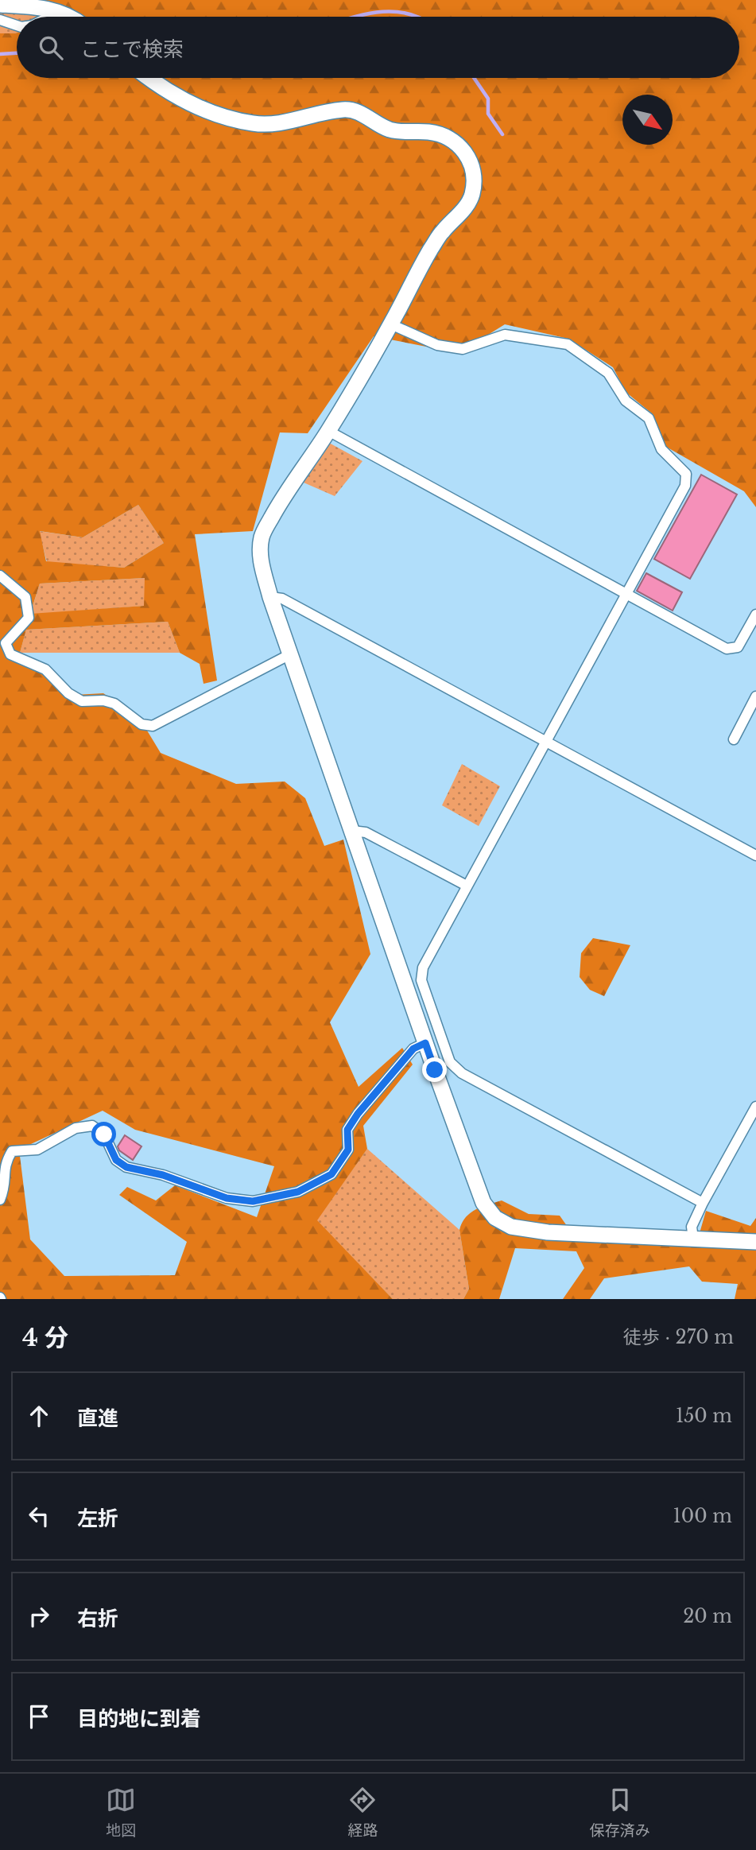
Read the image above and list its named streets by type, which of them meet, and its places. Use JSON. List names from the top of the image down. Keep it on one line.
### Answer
{"north":"bottom right","page":{"search":"ここで検索","heading":["4 分","徒歩 · 270 m"],"list":[["直進","150 m"],["左折","100 m"],["右折","20 m"],"目的地に到着"],"nav":["地図","経路","保存済み"]}}
